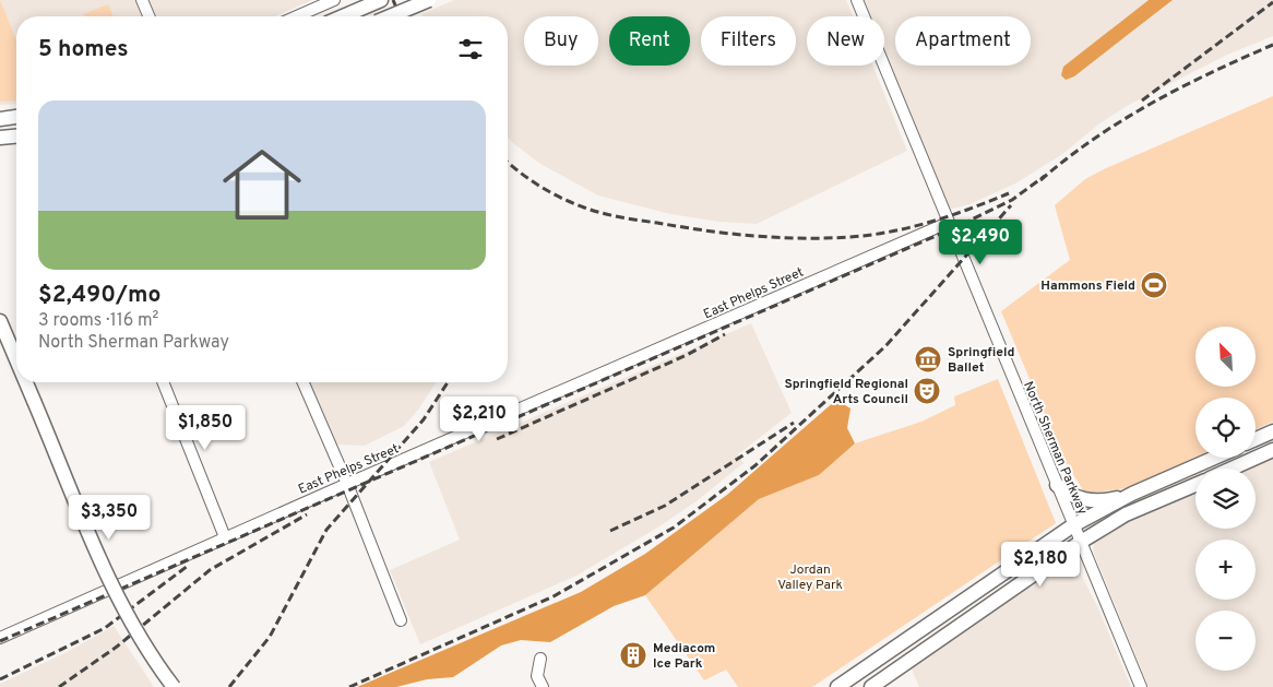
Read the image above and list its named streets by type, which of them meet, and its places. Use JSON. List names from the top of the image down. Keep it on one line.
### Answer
{"streets":{"street":["East Phelps Street","North Sherman Parkway"]},"crossings":[["East Phelps Street","North Sherman Parkway"]],"parks":["Jordan Valley Park"],"places":{"sports":["Hammons Field"],"museum":["Springfield Ballet"],"theatre":["Springfield Regional Arts Council"],"building":["Mediacom Ice Park"]},"north":"top left","page":{"chip":["Buy","Rent","Filters","New","Apartment"],"heading":"5 homes","list":[{"name":"$2,490/mo","note":"3 rooms · 116 m² · North Sherman Parkway"}],"price":["$2,490","$2,210","$1,850","$3,350","$2,180"],"map_buttons":["+","−"]}}
